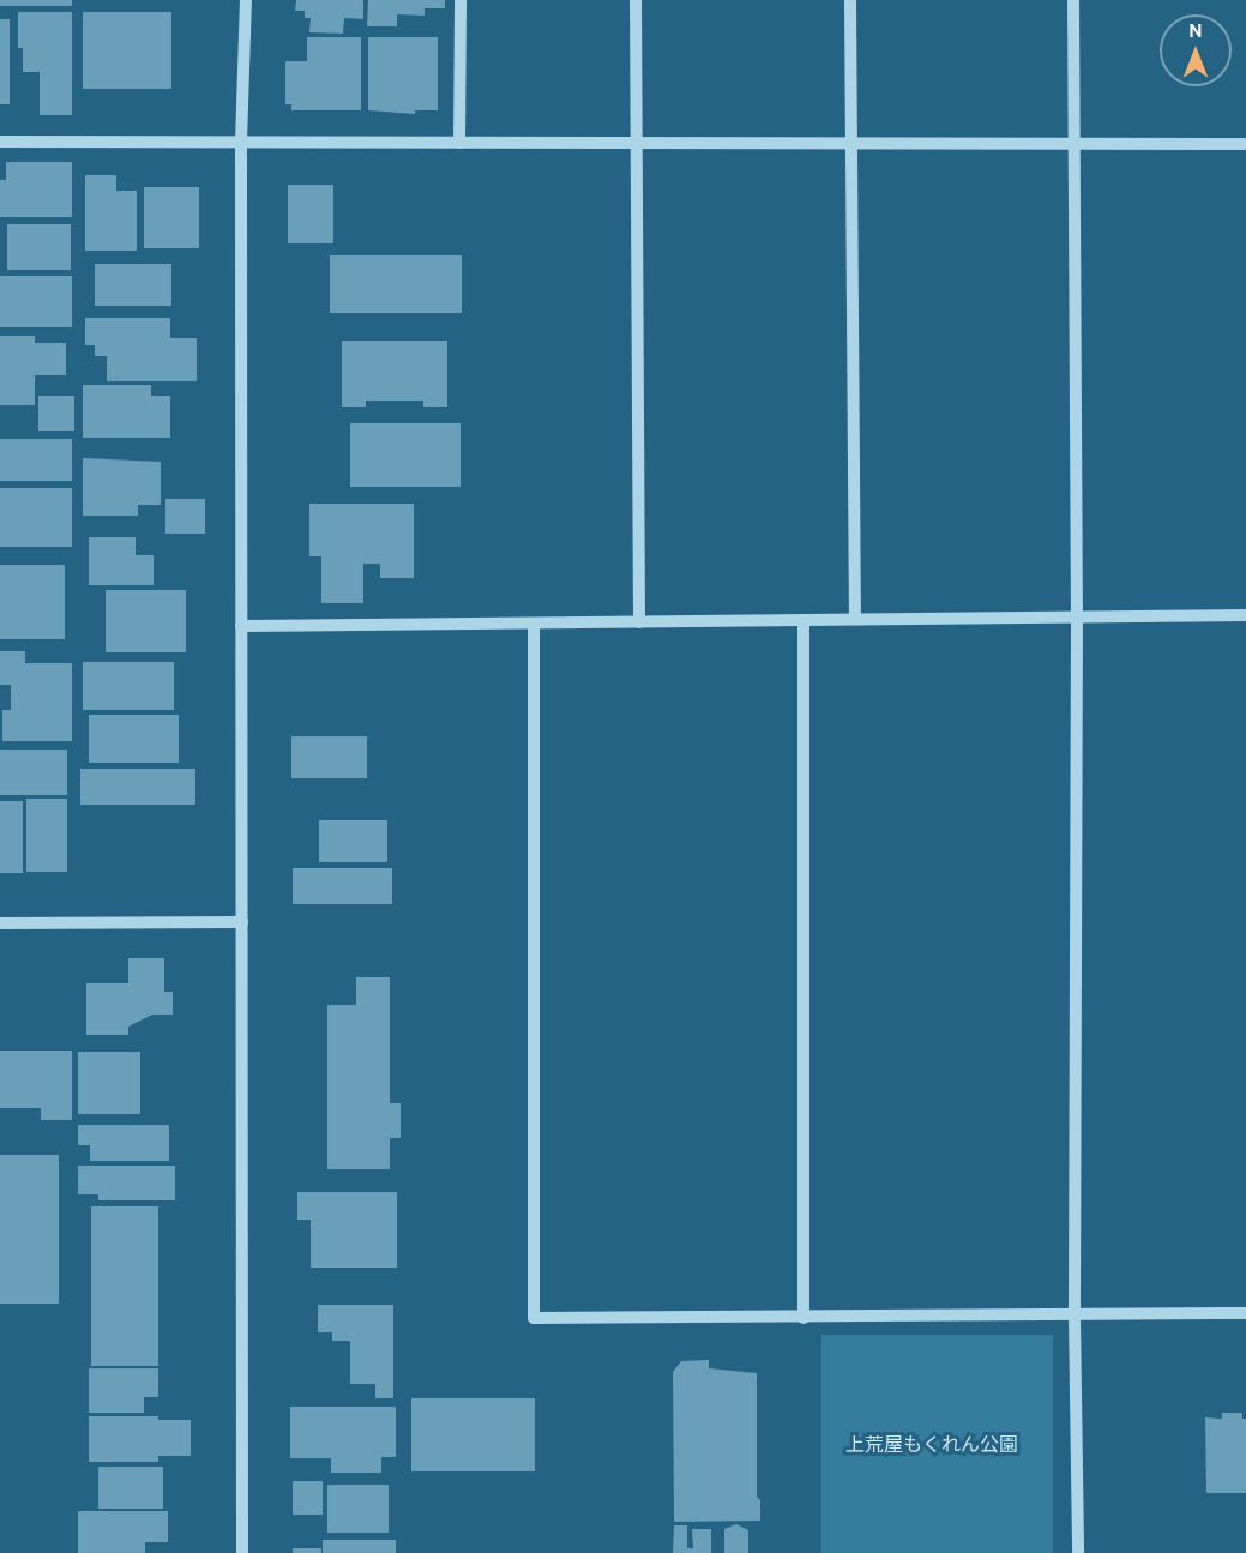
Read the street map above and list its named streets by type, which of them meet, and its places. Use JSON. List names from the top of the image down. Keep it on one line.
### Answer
{"parks":["上荒屋もくれん公園"],"north":"top"}
